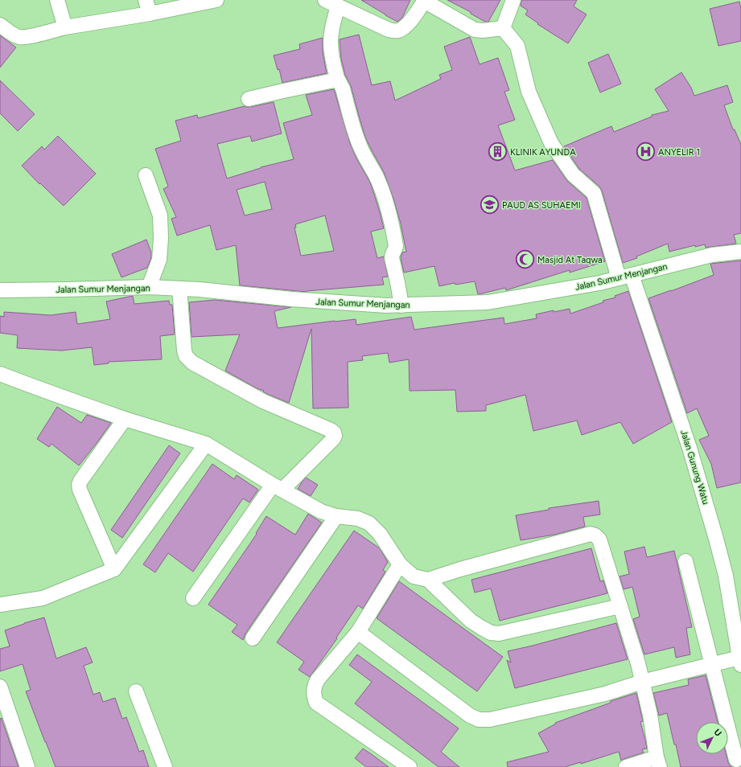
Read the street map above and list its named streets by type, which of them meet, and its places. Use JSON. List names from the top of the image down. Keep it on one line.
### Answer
{"streets":{"street":["Jalan Sumur Menjangan","Jalan Gunung Watu"]},"crossings":[["Jalan Sumur Menjangan","Jalan Gunung Watu"]],"places":{"building":["KLINIK AYUNDA"],"hospital":["ANYELIR 1"],"school or university":["PAUD AS SUHAEMI"],"mosque":["Masjid At Taqwa"]},"north":"top right"}
